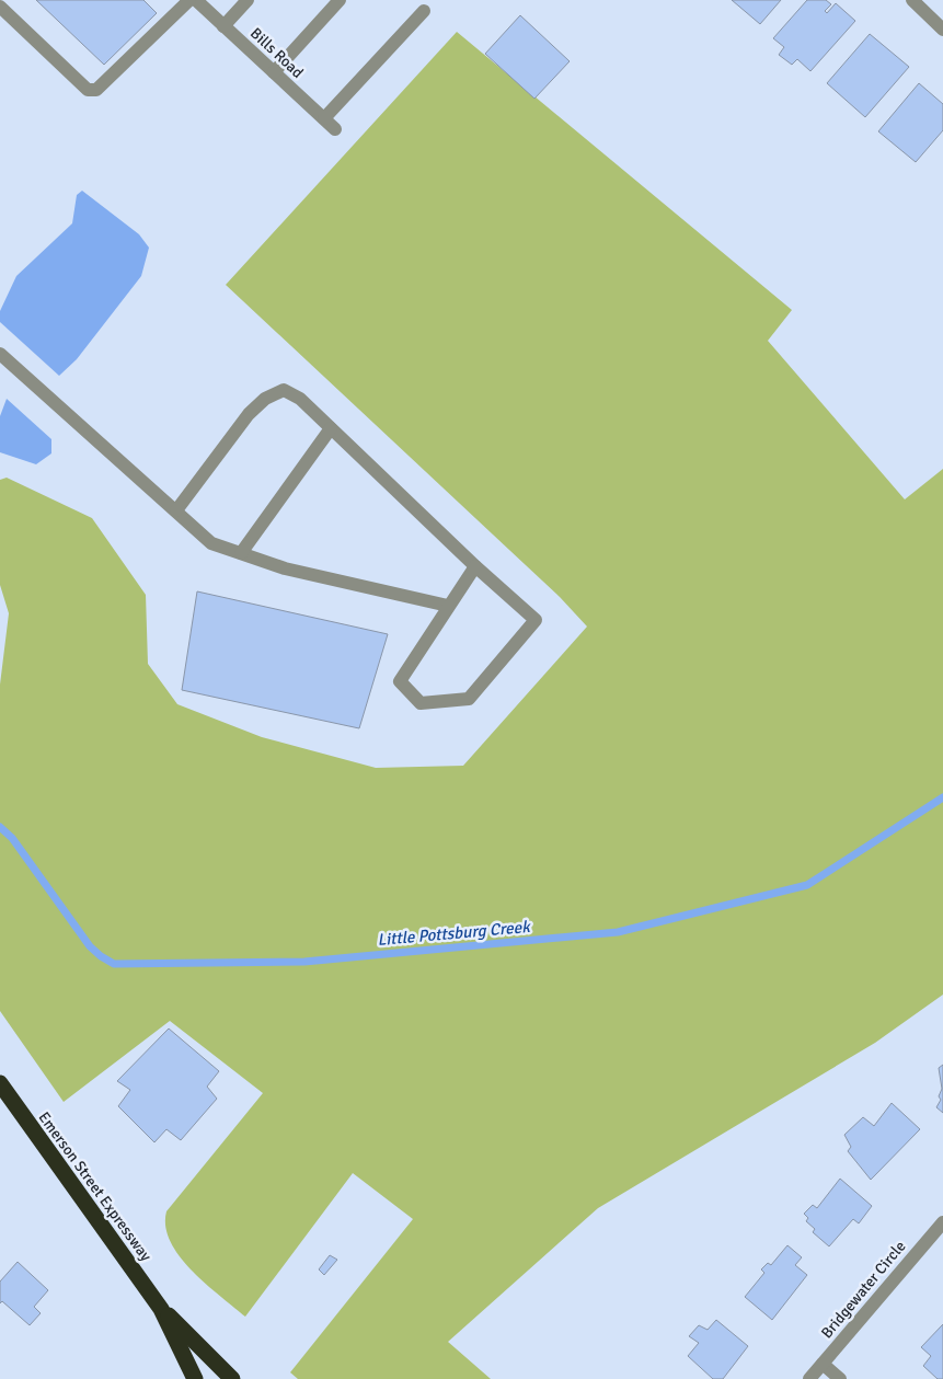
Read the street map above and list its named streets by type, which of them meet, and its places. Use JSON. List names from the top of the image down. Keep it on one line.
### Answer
{"streets":{"highway":["Emerson Street Expressway"],"street":["Bills Road","Bridgewater Circle"]},"water":["Little Pottsburg Creek"]}
